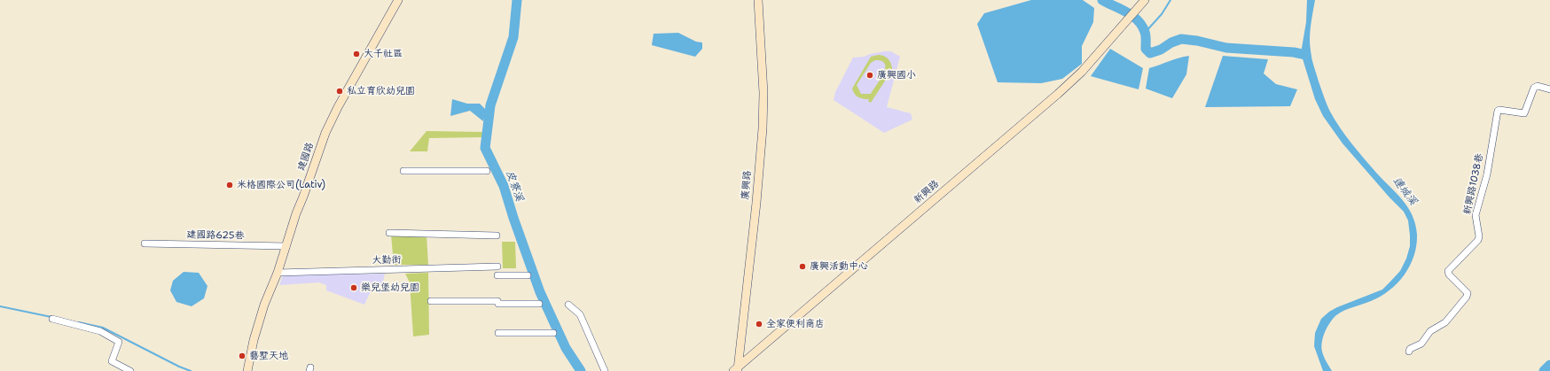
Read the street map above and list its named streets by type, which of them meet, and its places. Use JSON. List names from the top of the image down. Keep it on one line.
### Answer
{"streets":{"street":["建國路","新興路1038巷","廣興路","新興路","建國路625巷","大勤街"]},"crossings":[["建國路","建國路625巷"],["建國路","大勤街"],["廣興路","新興路"]],"water":["皮寮溪","連城溪"],"places":["大千社區","廣興國小","私立育欣幼兒園","米格國際公司(Lativ)","廣興活動中心","樂兒堡幼兒園","全家便利商店","藝墅天地"]}
